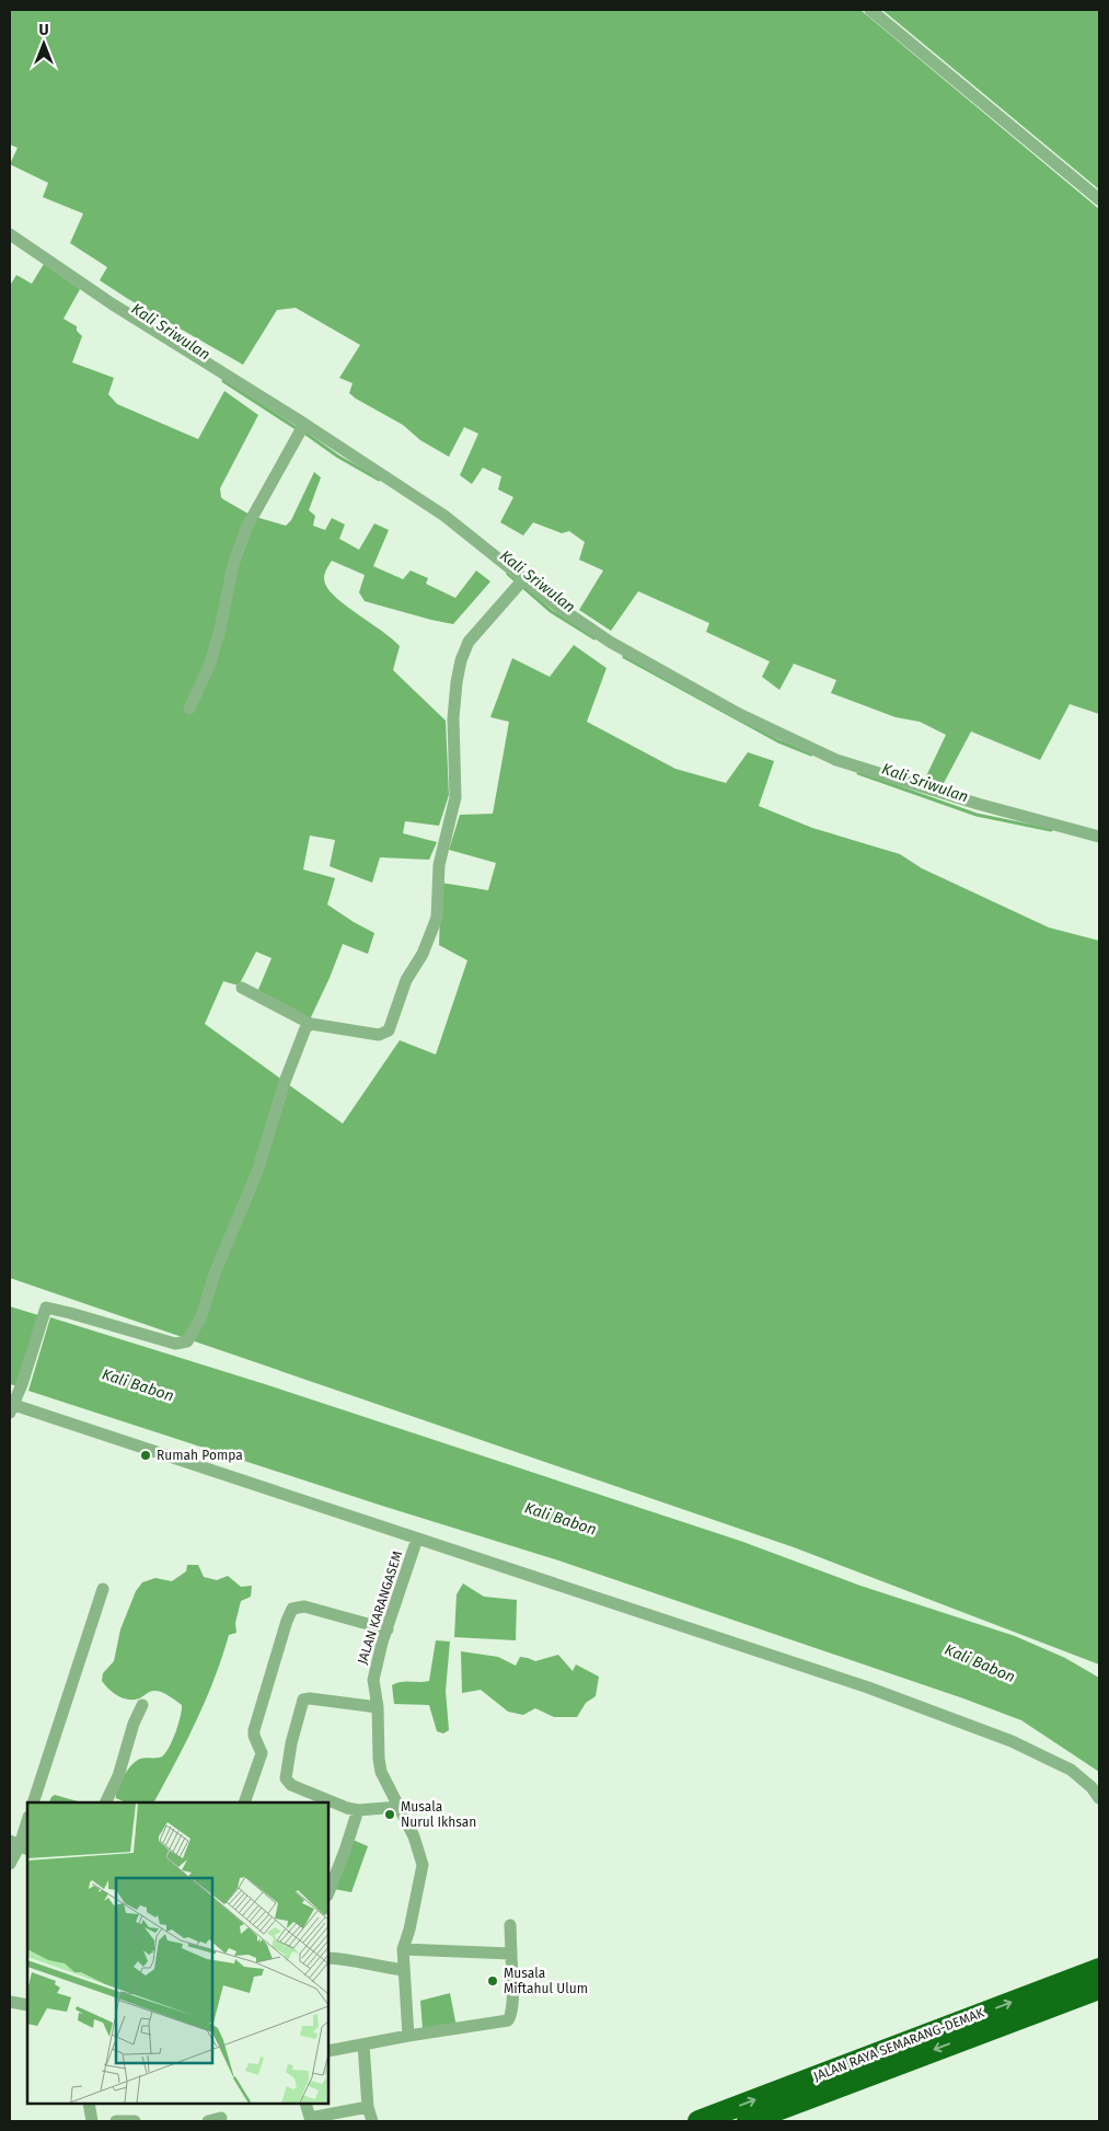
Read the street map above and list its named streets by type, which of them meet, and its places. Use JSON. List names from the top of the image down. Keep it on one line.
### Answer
{"streets":{"highway":["JALAN RAYA SEMARANG-DEMAK"],"street":["JALAN KARANGASEM"]},"water":["Kali Sriwulan","Kali Babon"],"places":["Rumah Pompa","Musala Nurul Ikhsan","Musala Miftahul Ulum"],"north":"top"}
